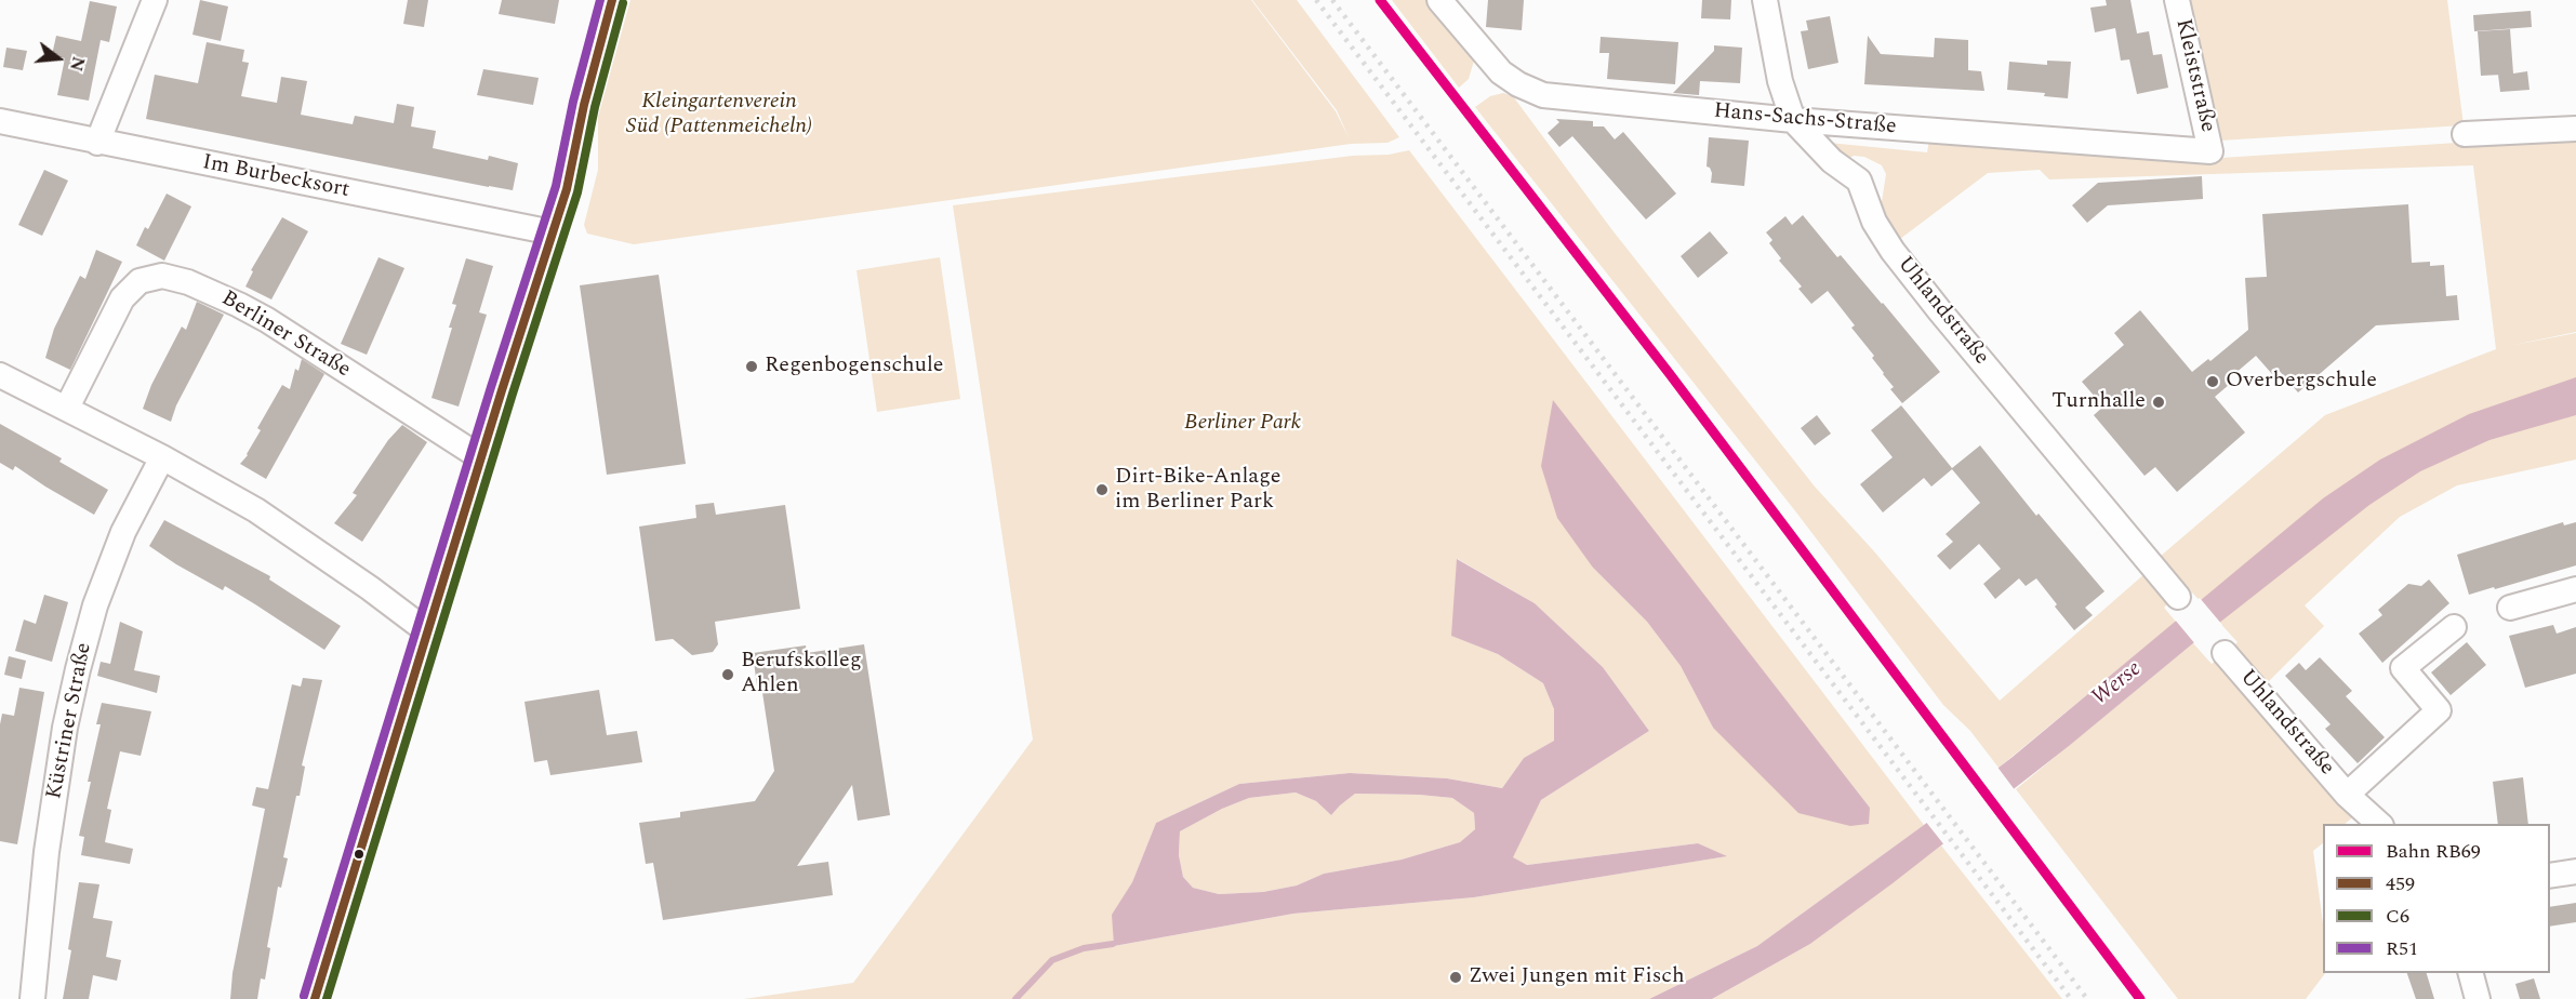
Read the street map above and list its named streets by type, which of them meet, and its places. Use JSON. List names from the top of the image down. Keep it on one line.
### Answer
{"streets":{"street":["Kleiststraße","Hans-Sachs-Straße","Im Burbecksort","Uhlandstraße","Berliner Straße","Küstriner Straße"]},"crossings":[["Kleiststraße","Hans-Sachs-Straße"],["Hans-Sachs-Straße","Uhlandstraße"]],"water":["Werse"],"parks":["Kleingartenverein Süd (Pattenmeicheln)","Berliner Park"],"places":["Regenbogenschule","Overbergschule","Turnhalle","Dirt-Bike-Anlage im Berliner Park","Berufskolleg Ahlen","Zwei Jungen mit Fisch"],"lines":["rail line RB69","transit line 459","transit line R51","transit line C6"],"legend":["Bahn RB69","459","C6","R51"],"north":"right"}
